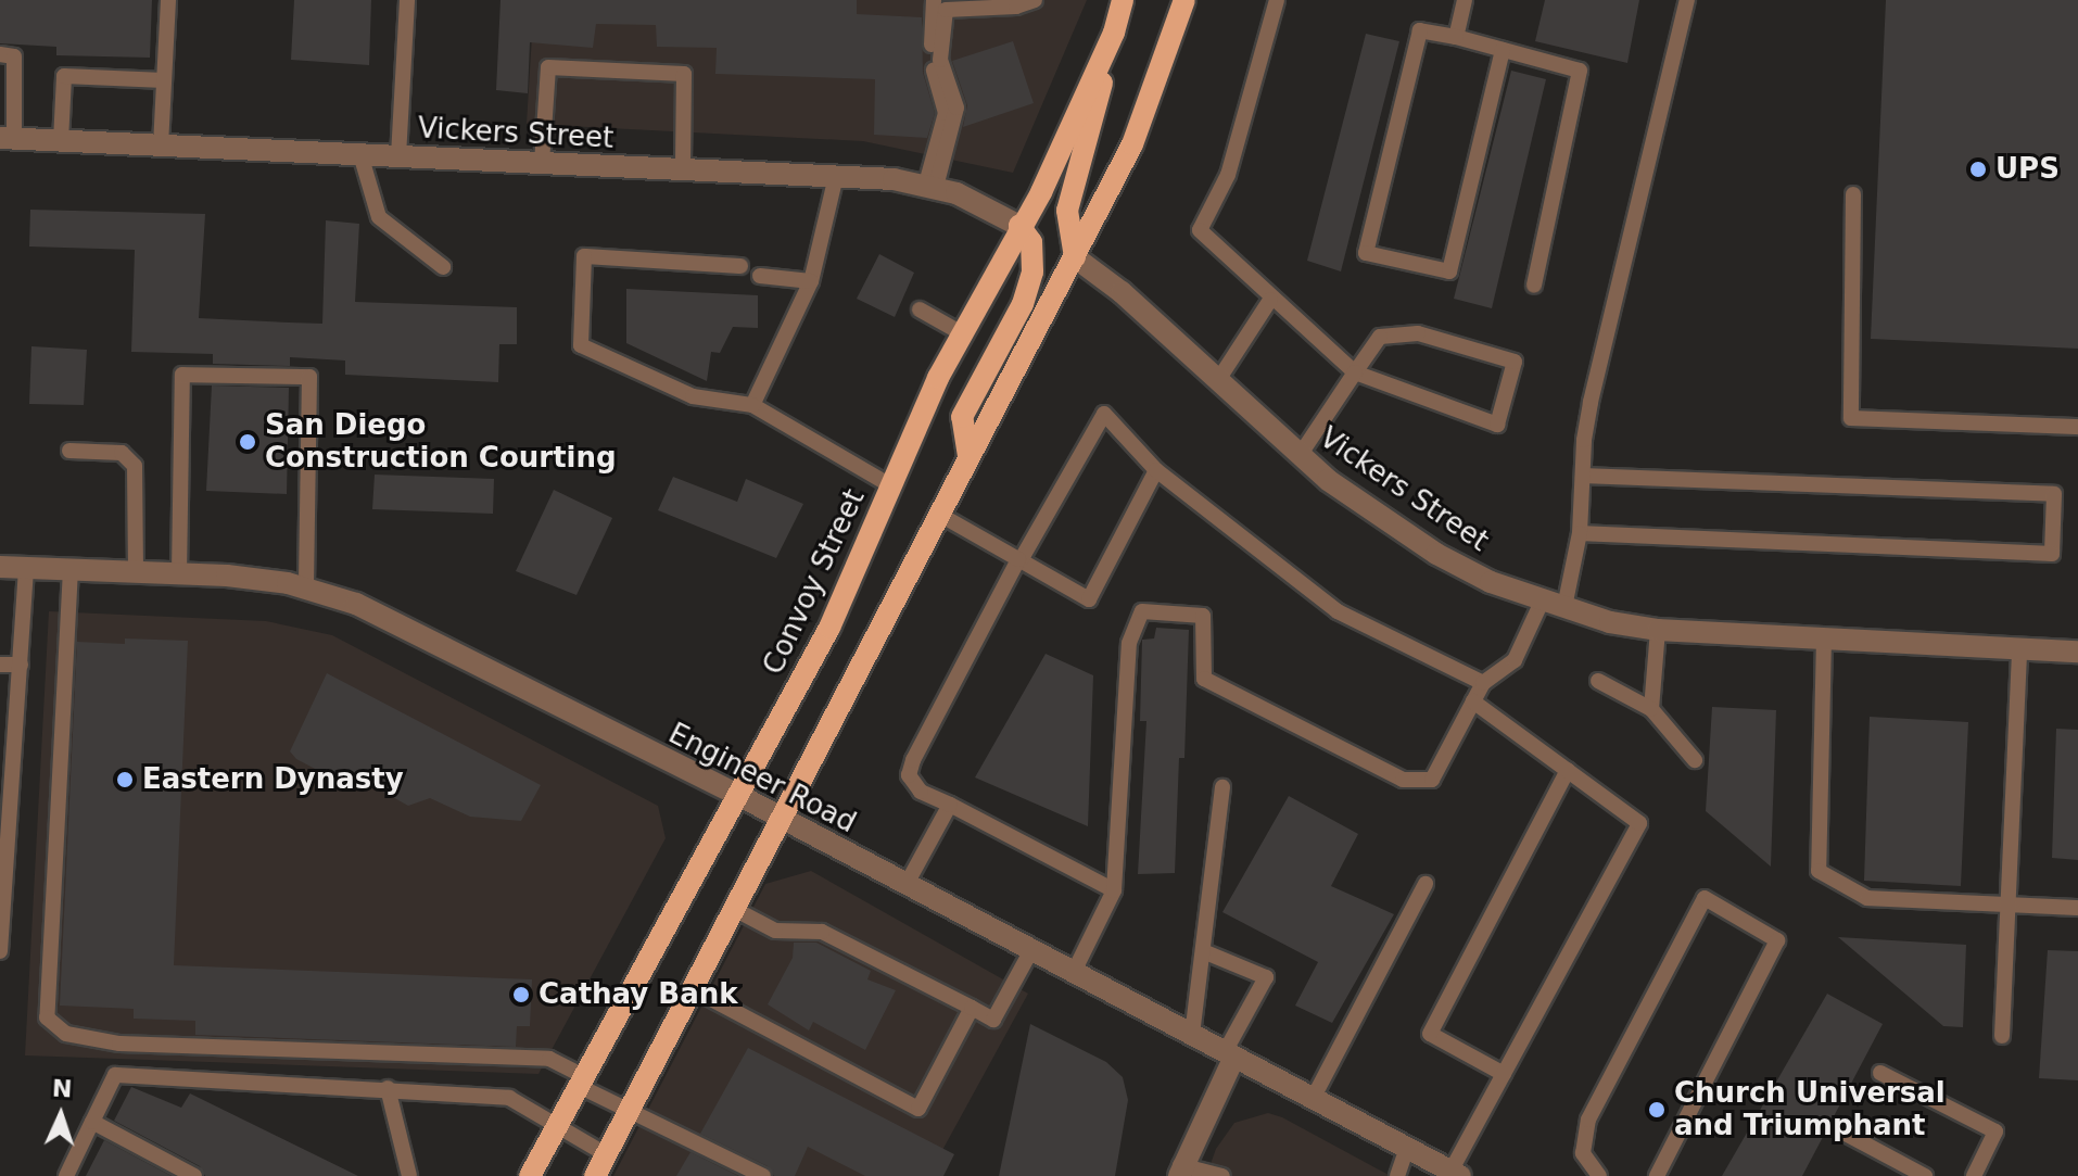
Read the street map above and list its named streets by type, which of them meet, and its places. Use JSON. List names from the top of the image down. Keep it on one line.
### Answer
{"streets":{"main road":["Convoy Street"],"street":["Vickers Street","Engineer Road"]},"crossings":[["Vickers Street","Convoy Street"],["Convoy Street","Engineer Road"]],"places":["UPS","San Diego Construction Courting","Eastern Dynasty","Cathay Bank","Church Universal and Triumphant"],"north":"top"}
